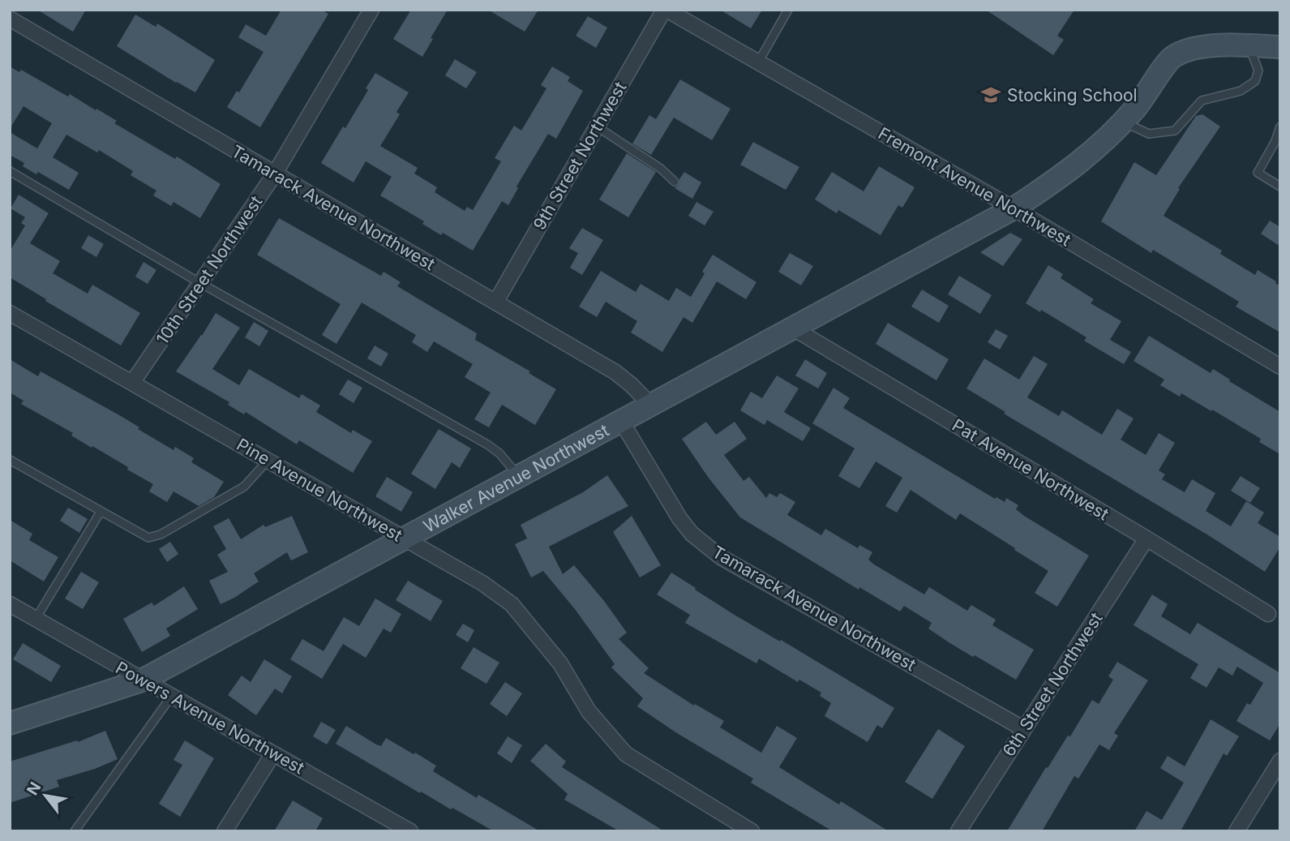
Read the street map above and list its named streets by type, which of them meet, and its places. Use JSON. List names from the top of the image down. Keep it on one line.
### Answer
{"streets":{"main road":["Walker Avenue Northwest"],"street":["9th Street Northwest","Fremont Avenue Northwest","Tamarack Avenue Northwest","10th Street Northwest","Pat Avenue Northwest","Pine Avenue Northwest","6th Street Northwest","Powers Avenue Northwest"]},"crossings":[["9th Street Northwest","Fremont Avenue Northwest"],["9th Street Northwest","Tamarack Avenue Northwest"],["Fremont Avenue Northwest","Walker Avenue Northwest"],["Tamarack Avenue Northwest","10th Street Northwest"],["Tamarack Avenue Northwest","Walker Avenue Northwest"],["Tamarack Avenue Northwest","6th Street Northwest"],["10th Street Northwest","Pine Avenue Northwest"],["Pat Avenue Northwest","Walker Avenue Northwest"],["Pat Avenue Northwest","6th Street Northwest"],["Walker Avenue Northwest","Pine Avenue Northwest"],["Walker Avenue Northwest","Powers Avenue Northwest"]],"places":{"school or university":["Stocking School"]},"north":"top left"}
